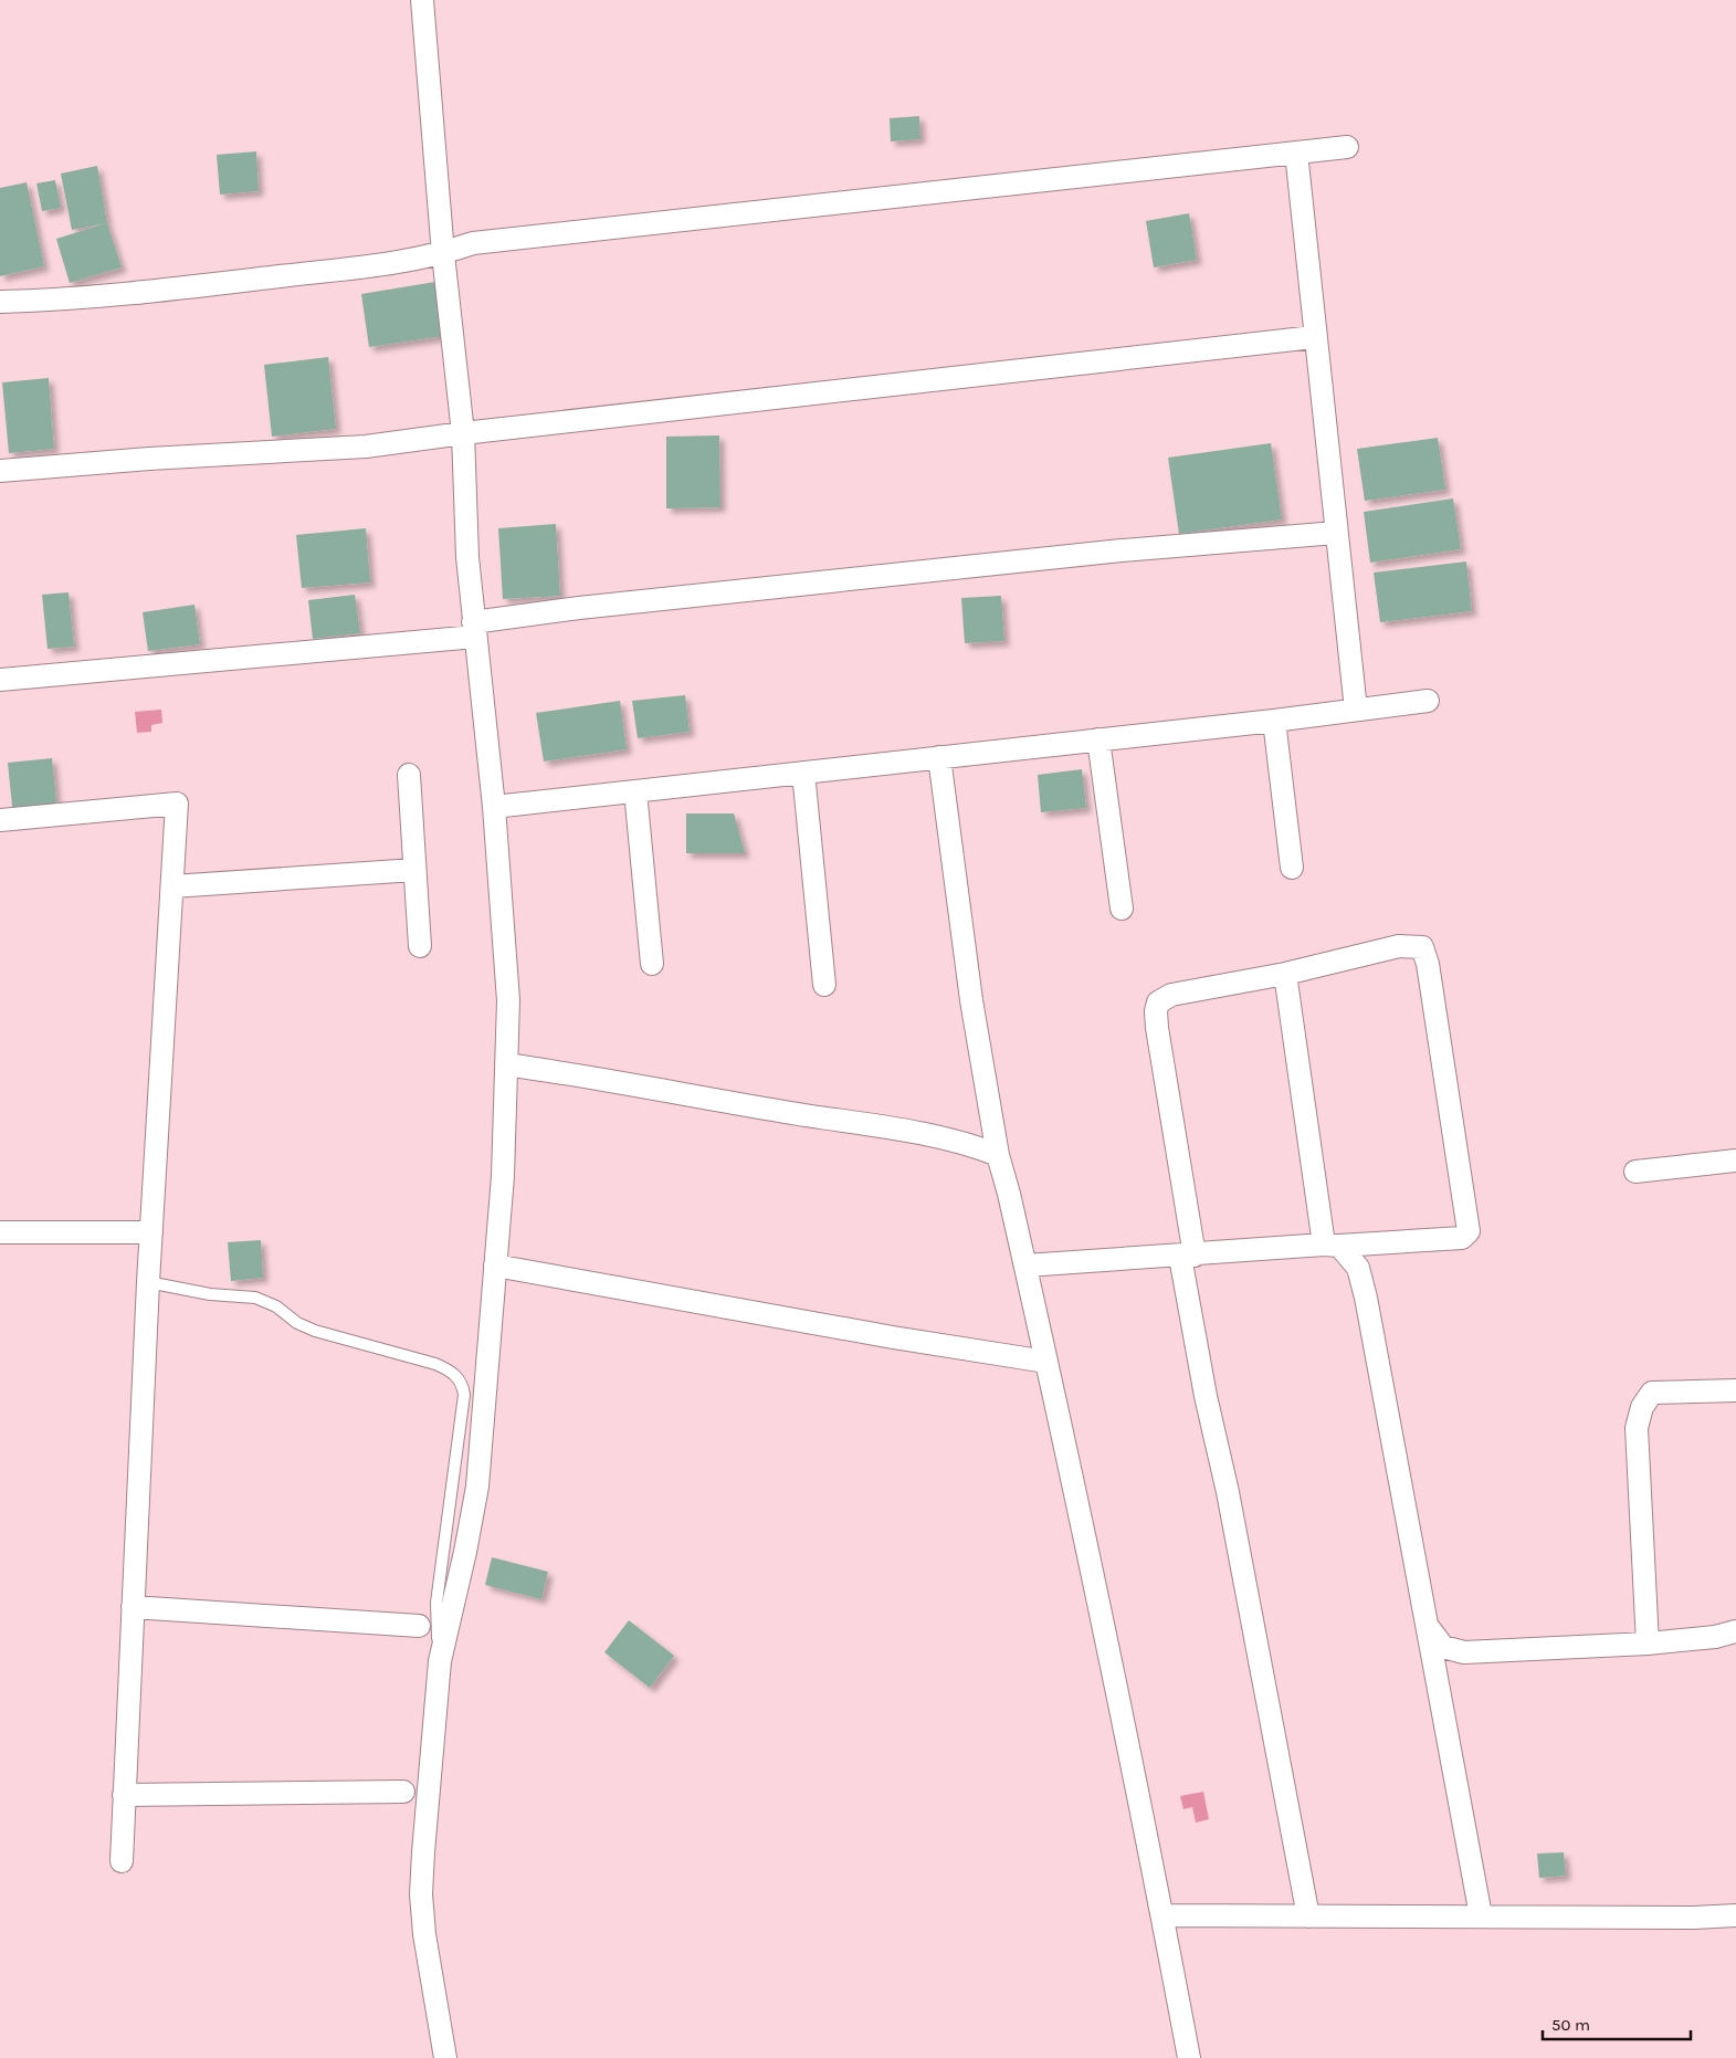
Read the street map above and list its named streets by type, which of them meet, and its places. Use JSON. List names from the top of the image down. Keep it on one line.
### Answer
{"scale_bar":"50 m"}
